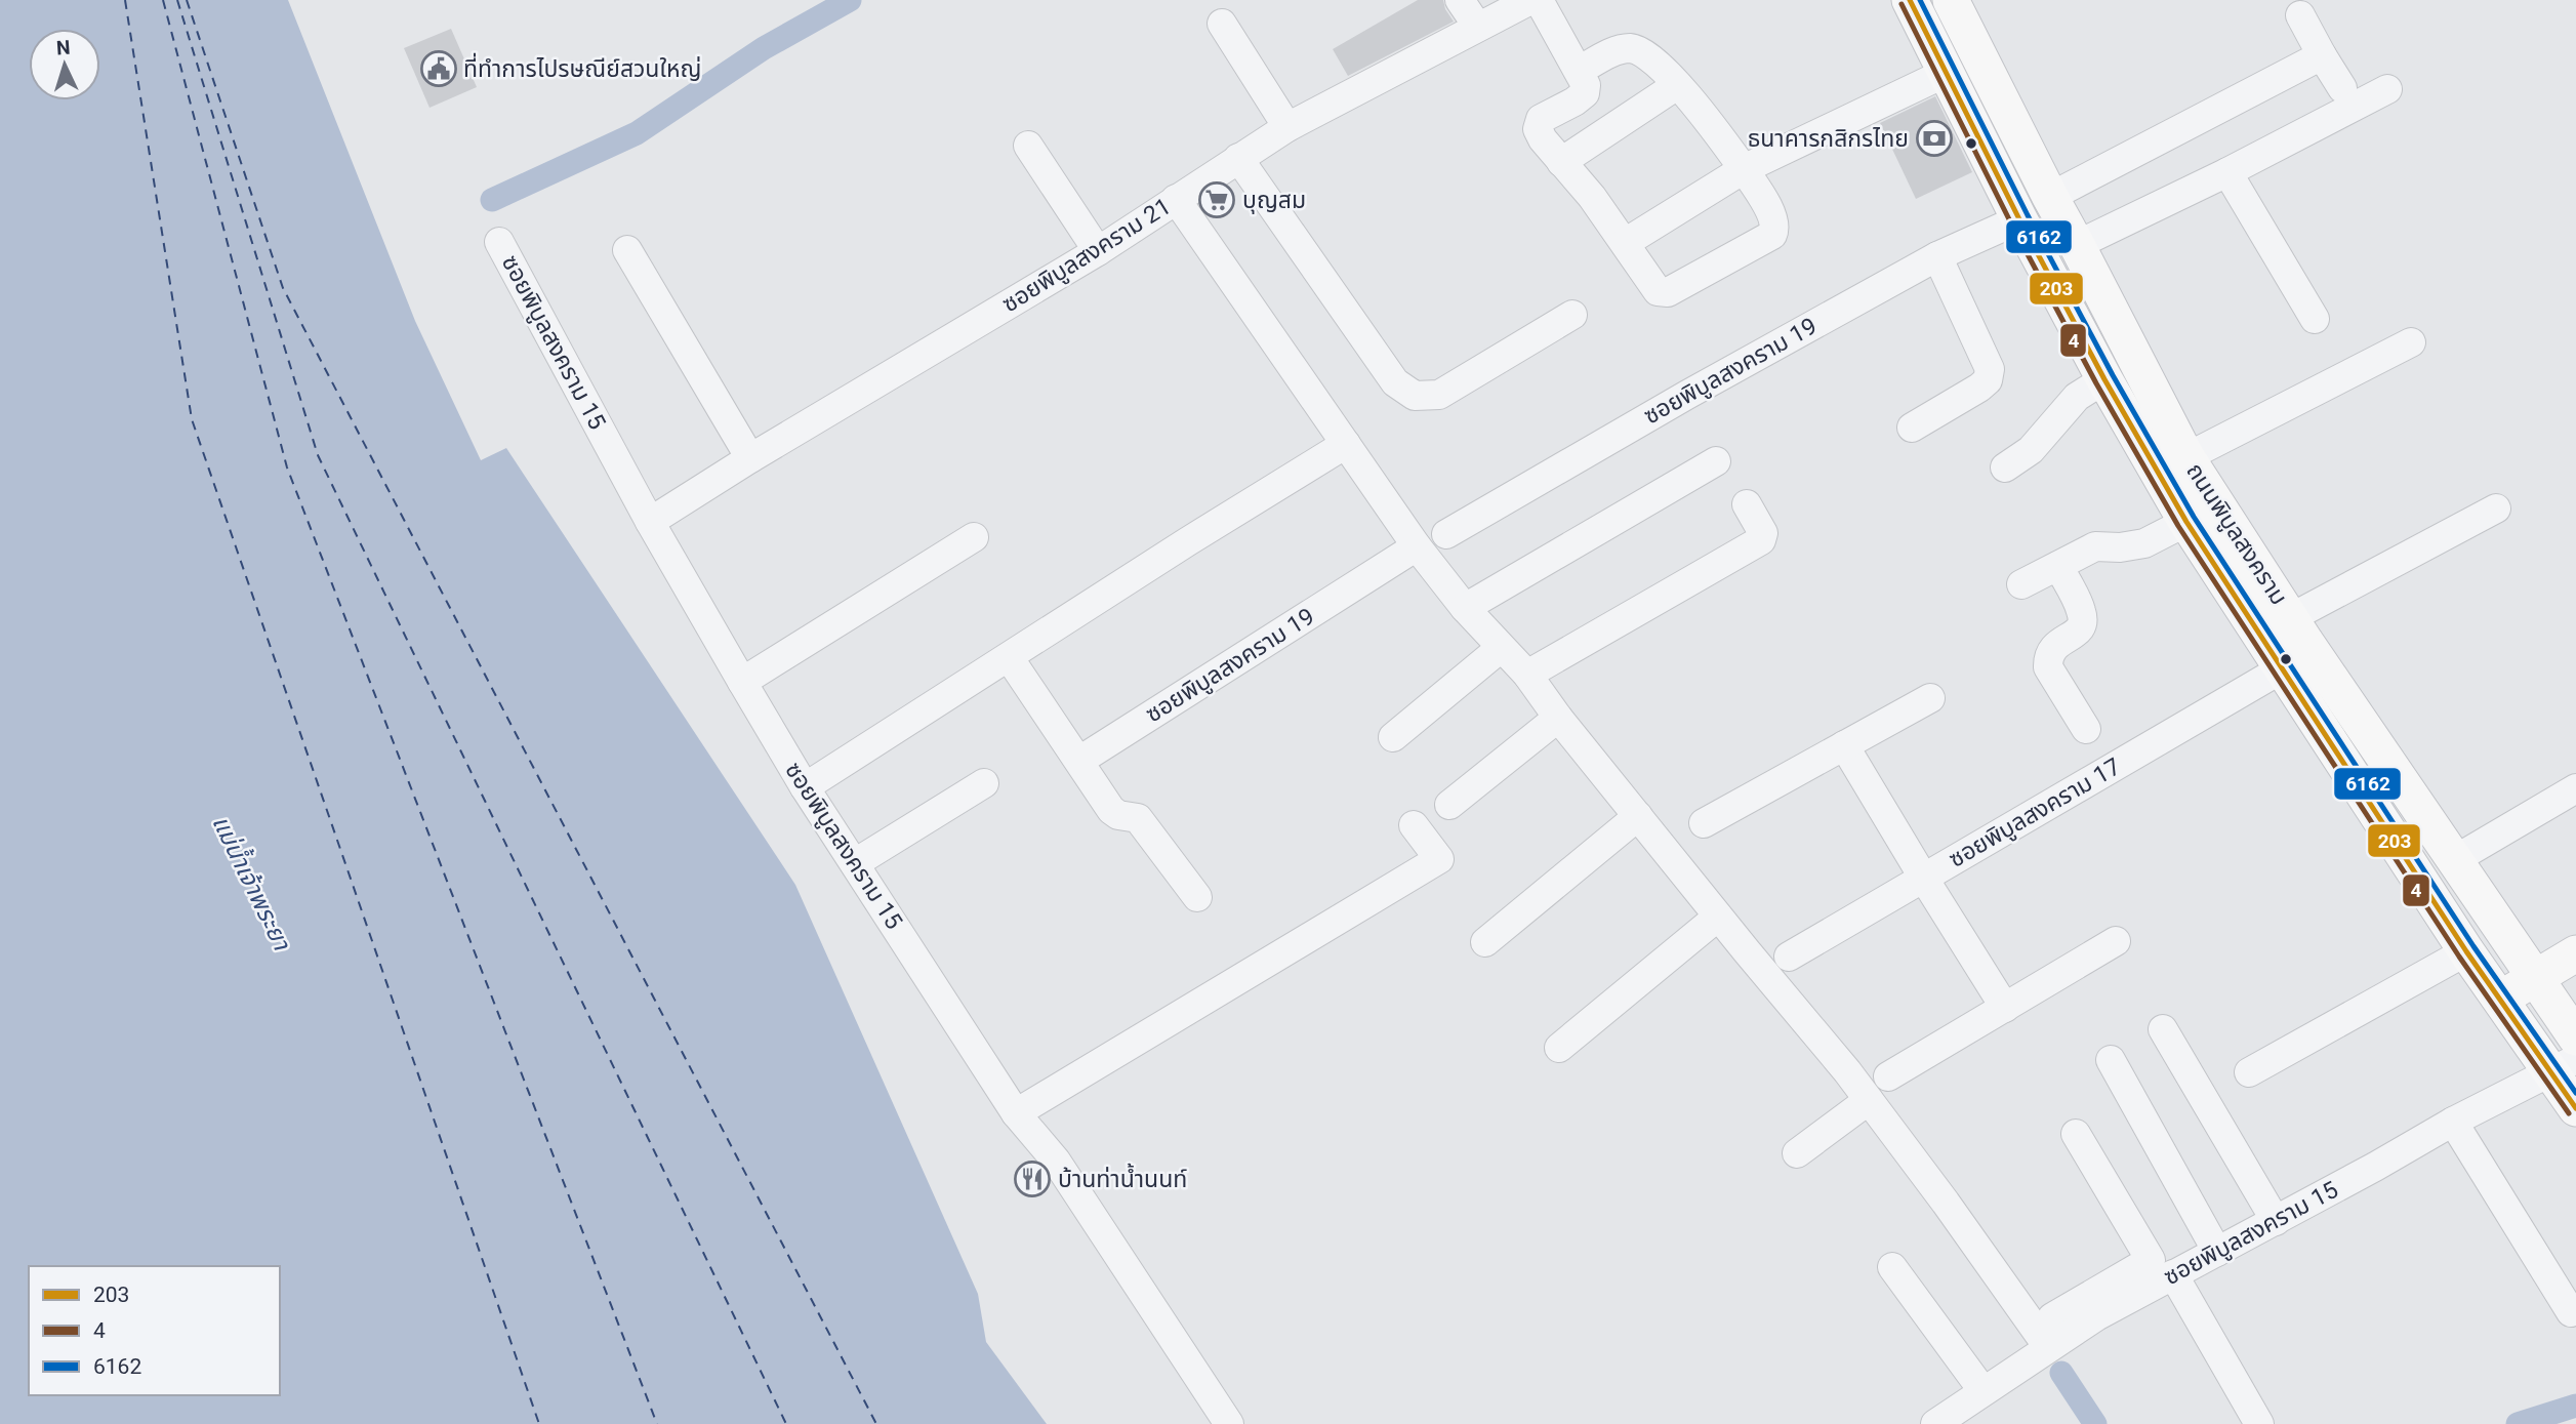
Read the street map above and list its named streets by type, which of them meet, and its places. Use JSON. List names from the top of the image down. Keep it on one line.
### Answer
{"streets":{"main road":["ถนนพิบูลสงคราม"],"street":["ซอยพิบูลสงคราม 21","ซอยพิบูลสงคราม 15","ซอยพิบูลสงคราม 19","ซอยพิบูลสงคราม 17"]},"crossings":[["ซอยพิบูลสงคราม 21","ซอยพิบูลสงคราม 15"],["ซอยพิบูลสงคราม 15","ถนนพิบูลสงคราม"],["ซอยพิบูลสงคราม 19","ถนนพิบูลสงคราม"],["ถนนพิบูลสงคราม","ซอยพิบูลสงคราม 17"]],"water":["แม่น้ำเจ้าพระยา"],"places":{"public building":["ที่ทำการไปรษณีย์สวนใหญ่"],"bank":["ธนาคารกสิกรไทย"],"supermarket":["บุญสม"],"restaurant":["บ้านท่าน้ำนนท์"]},"lines":["transit line 203","transit line 6162","transit line 4"],"legend":["203","4","6162"],"north":"top"}
